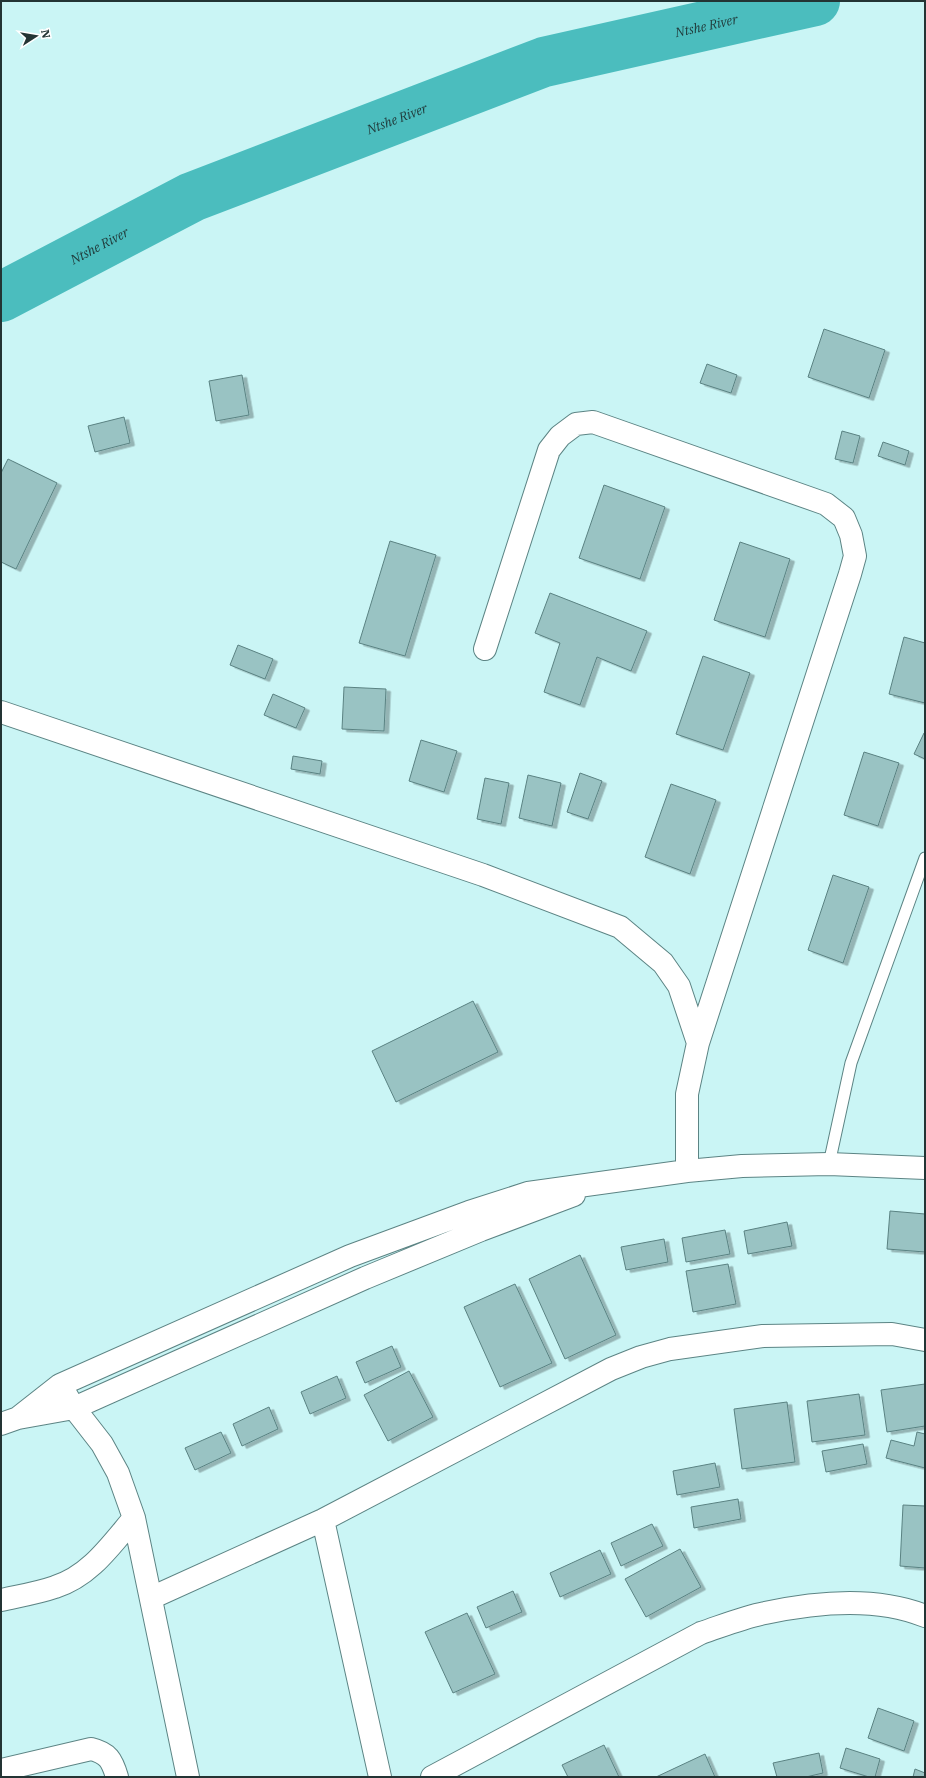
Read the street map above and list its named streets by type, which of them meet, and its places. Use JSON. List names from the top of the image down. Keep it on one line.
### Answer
{"water":["Ntshe River"],"north":"right"}
